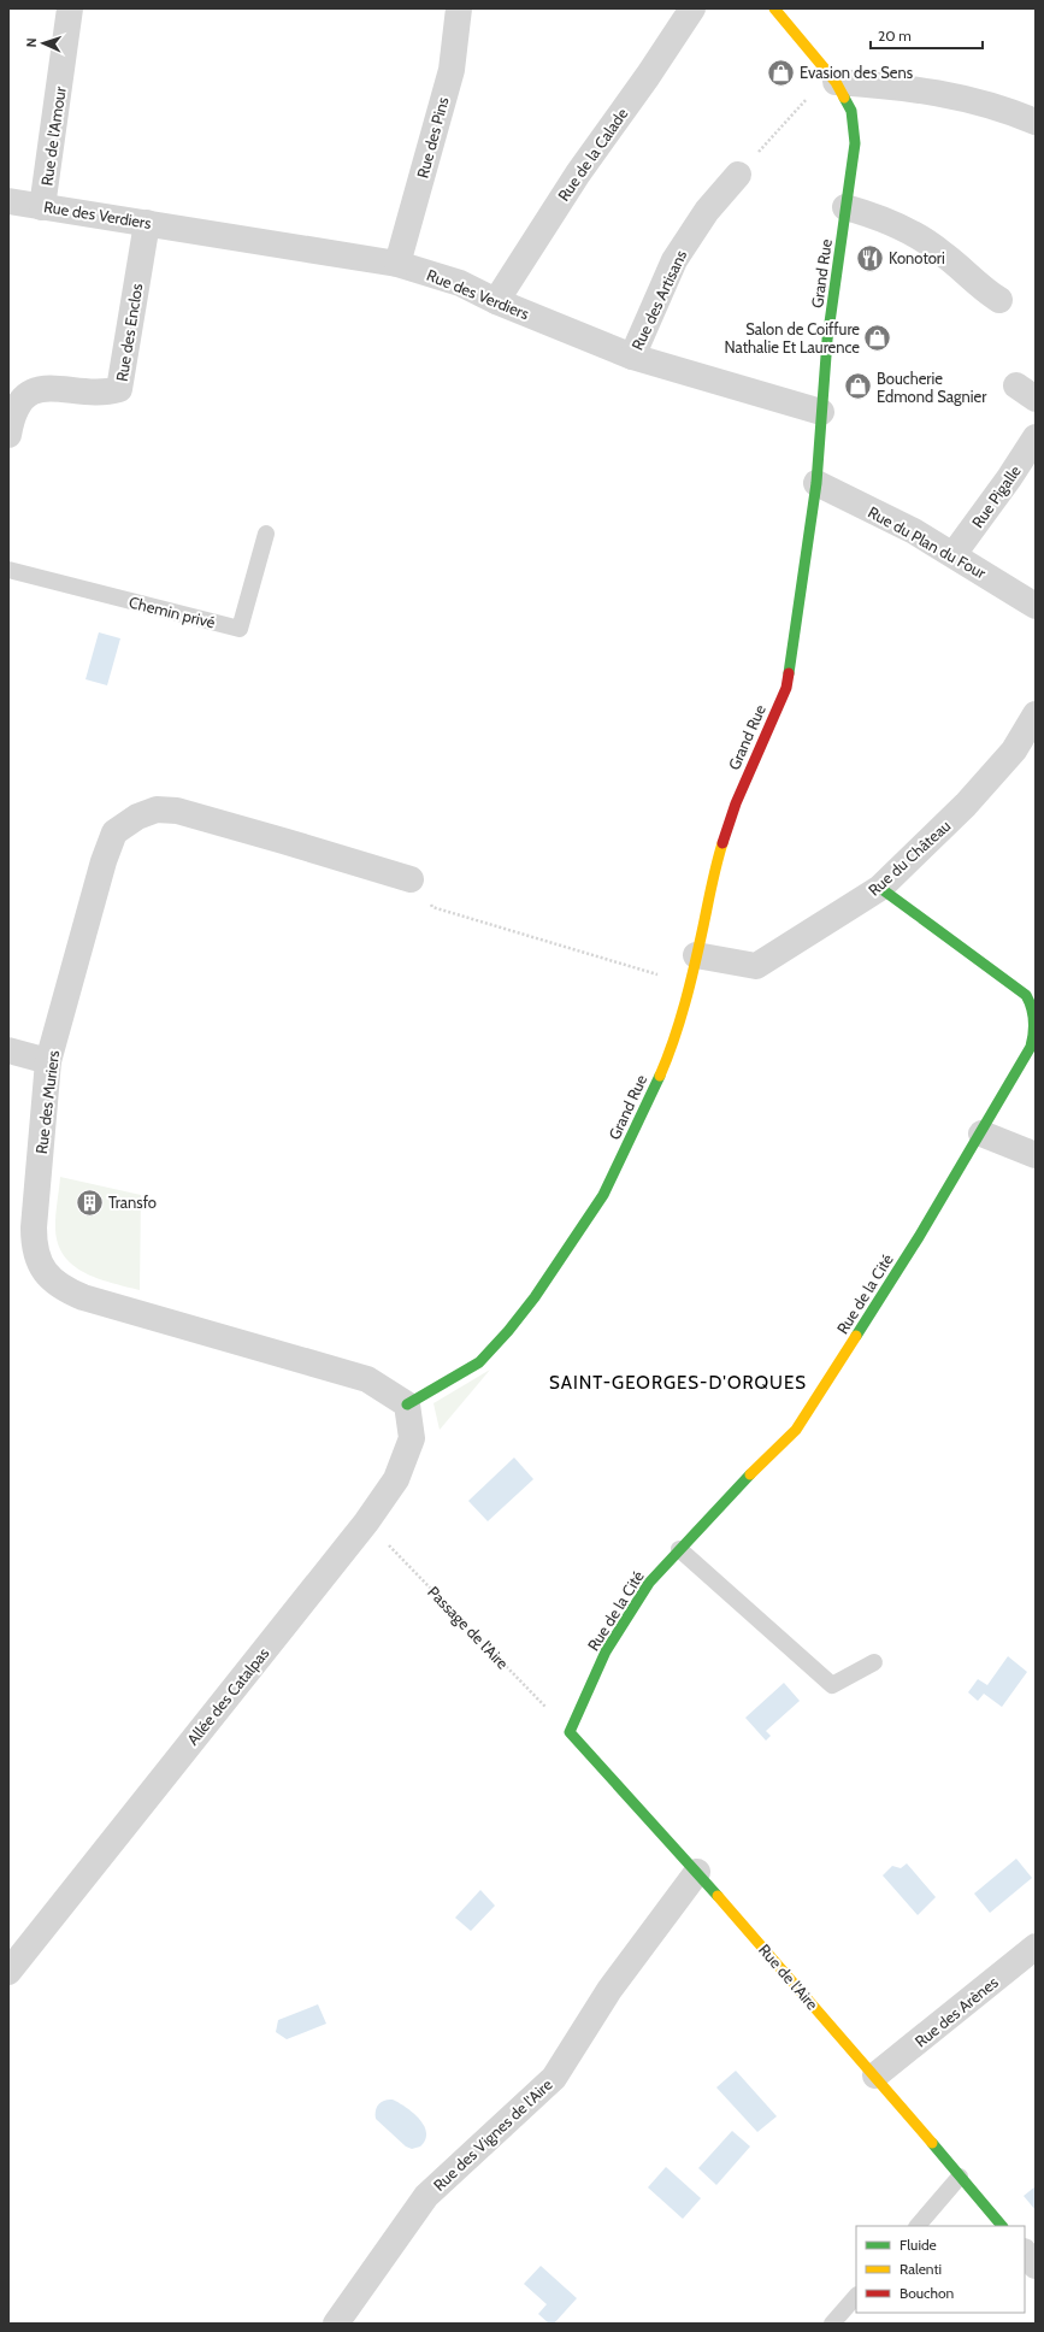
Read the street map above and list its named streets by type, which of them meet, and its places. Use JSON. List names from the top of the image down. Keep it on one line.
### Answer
{"streets":{"street":["Rue de l'Amour","Rue des Pins","Rue de la Calade","Rue des Verdiers","Grand Rue","Rue des Artisans","Rue des Enclos","Rue Pigalle","Rue du Plan du Four","Rue du Château","Rue des Muriers","Rue de la Cité","Allée des Catalpas","Rue de l'Aire","Rue des Arènes","Rue des Vignes de l'Aire"],"lane":["Chemin privé"],"path":["Passage de l'Aire"]},"crossings":[["Rue de l'Amour","Rue des Verdiers"],["Rue des Pins","Rue des Verdiers"],["Rue de la Calade","Rue des Verdiers"],["Rue des Verdiers","Grand Rue"],["Rue des Verdiers","Rue des Artisans"],["Rue des Verdiers","Rue des Enclos"],["Grand Rue","Rue du Plan du Four"],["Grand Rue","Rue du Château"],["Grand Rue","Rue des Muriers"],["Grand Rue","Allée des Catalpas"],["Rue Pigalle","Rue du Plan du Four"],["Rue du Château","Rue de la Cité"],["Rue des Muriers","Allée des Catalpas"],["Rue de la Cité","Passage de l'Aire"],["Rue de la Cité","Rue de l'Aire"],["Passage de l'Aire","Allée des Catalpas"],["Passage de l'Aire","Rue de l'Aire"],["Rue de l'Aire","Rue des Arènes"],["Rue de l'Aire","Rue des Vignes de l'Aire"]],"districts":["SAINT-GEORGES-D'ORQUES"],"places":{"shop":["Evasion des Sens","Salon de Coiffure Nathalie Et Laurence","Boucherie Edmond Sagnier"],"restaurant":["Konotori"],"building":["Transfo"]},"legend":["Fluide","Ralenti","Bouchon"],"scale_bar":"20 m","north":"left"}
